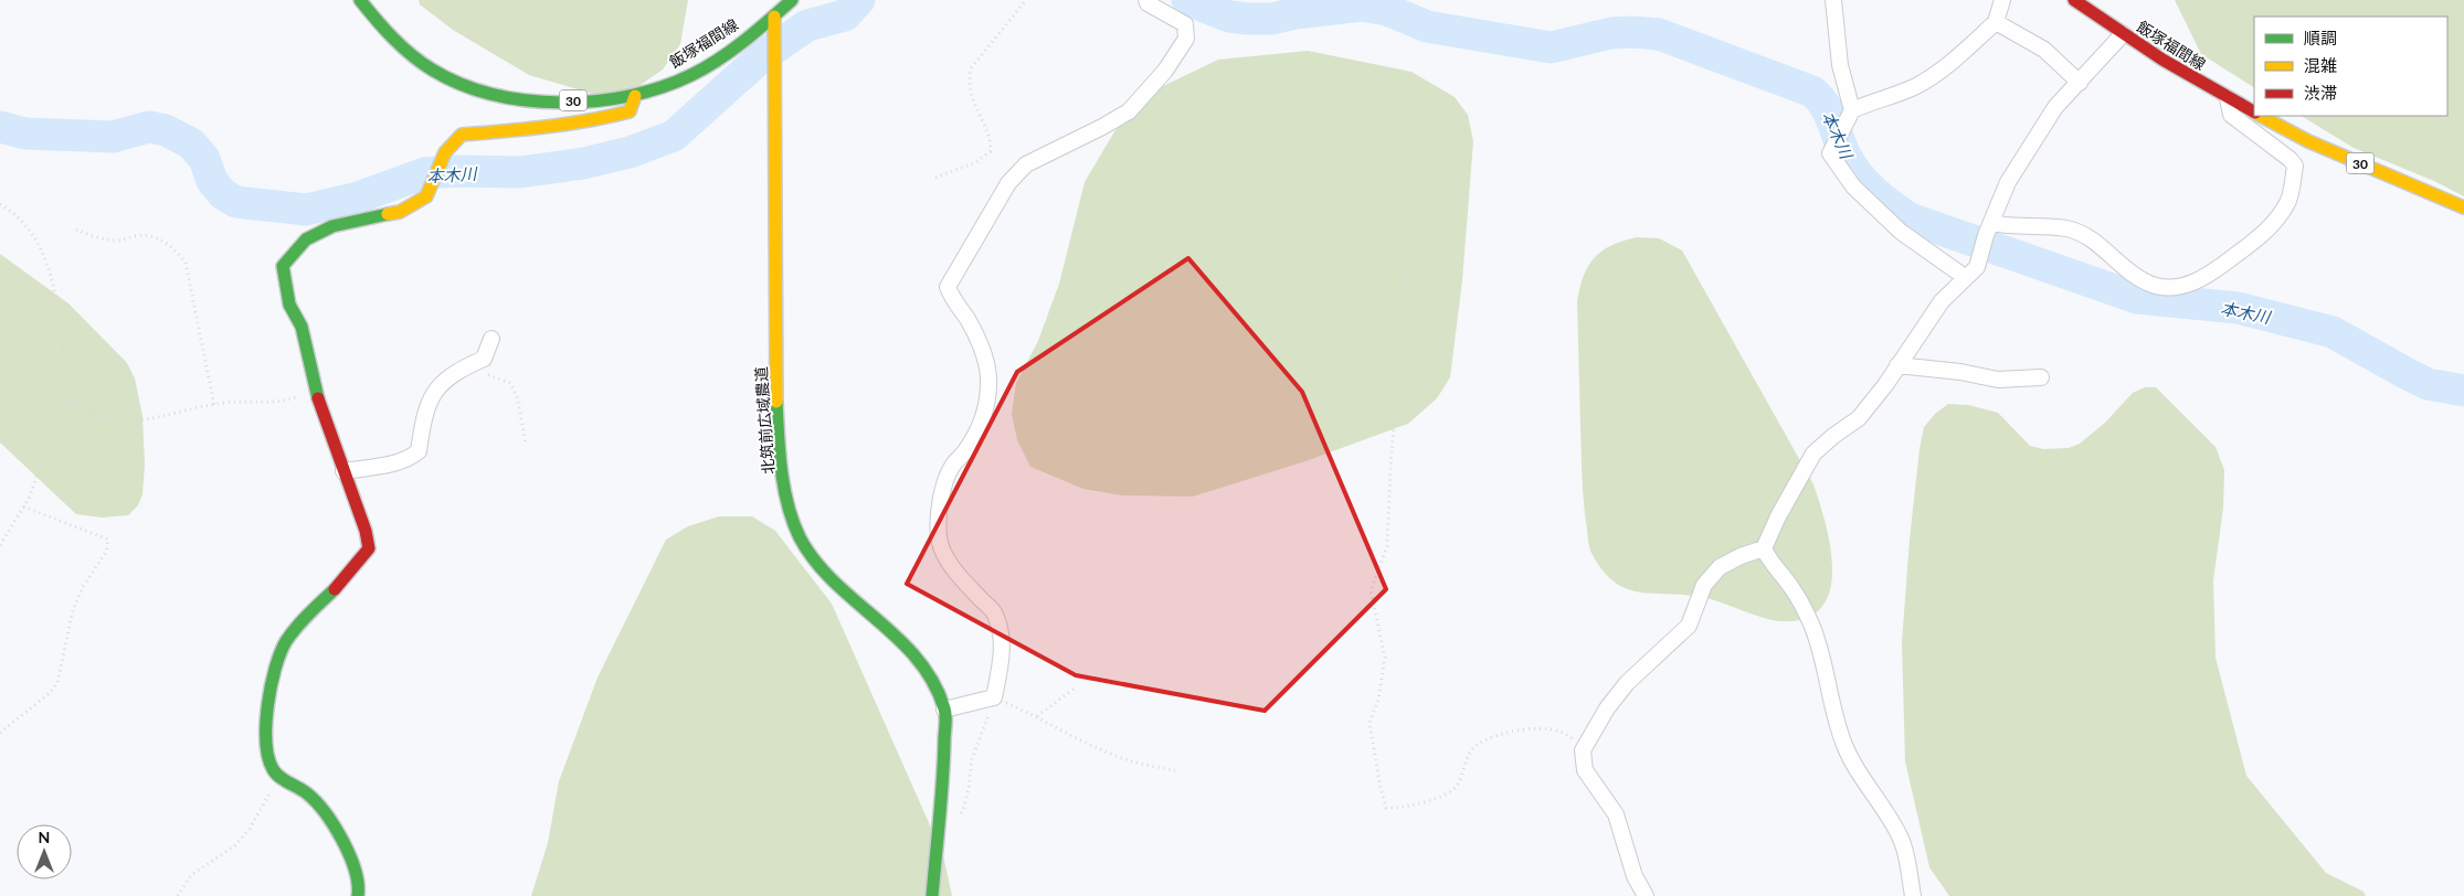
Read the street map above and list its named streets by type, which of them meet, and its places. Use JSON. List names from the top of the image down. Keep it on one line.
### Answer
{"streets":{"street":["飯塚福間線","30","北筑前広域農道"]},"crossings":[["飯塚福間線","北筑前広域農道"]],"water":["本木川"],"legend":["順調","混雑","渋滞"],"north":"top"}
